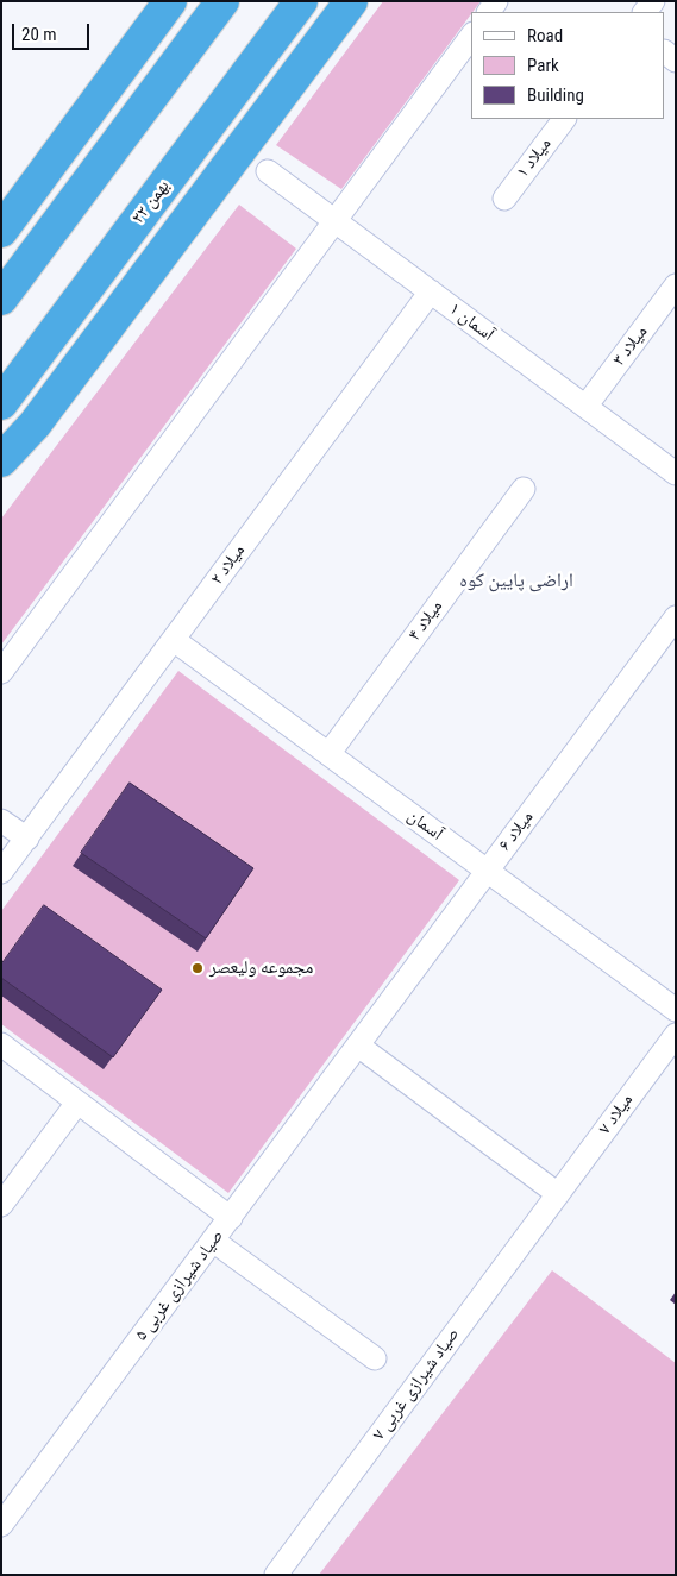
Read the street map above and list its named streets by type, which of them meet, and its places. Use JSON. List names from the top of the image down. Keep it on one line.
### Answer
{"streets":{"highway":["۲۲ بهمن"],"street":["میلاد ۱","آسمان ۱","میلاد ۳","میلاد ۲","میلاد ۴","آسمان","میلاد ۶","میلاد ۷","صیاد شیرازی غربی ۵","صیاد شیرازی غربی ۷"]},"crossings":[["آسمان ۱","میلاد ۳"],["آسمان ۱","میلاد ۲"],["میلاد ۲","آسمان"],["میلاد ۴","آسمان"],["آسمان","میلاد ۶"],["میلاد ۶","صیاد شیرازی غربی ۵"],["میلاد ۷","صیاد شیرازی غربی ۷"]],"districts":["اراضی پایین کوه"],"places":["مجموعه ولیعصر"],"legend":["Road","Park","Building"],"scale_bar":"20 m"}
